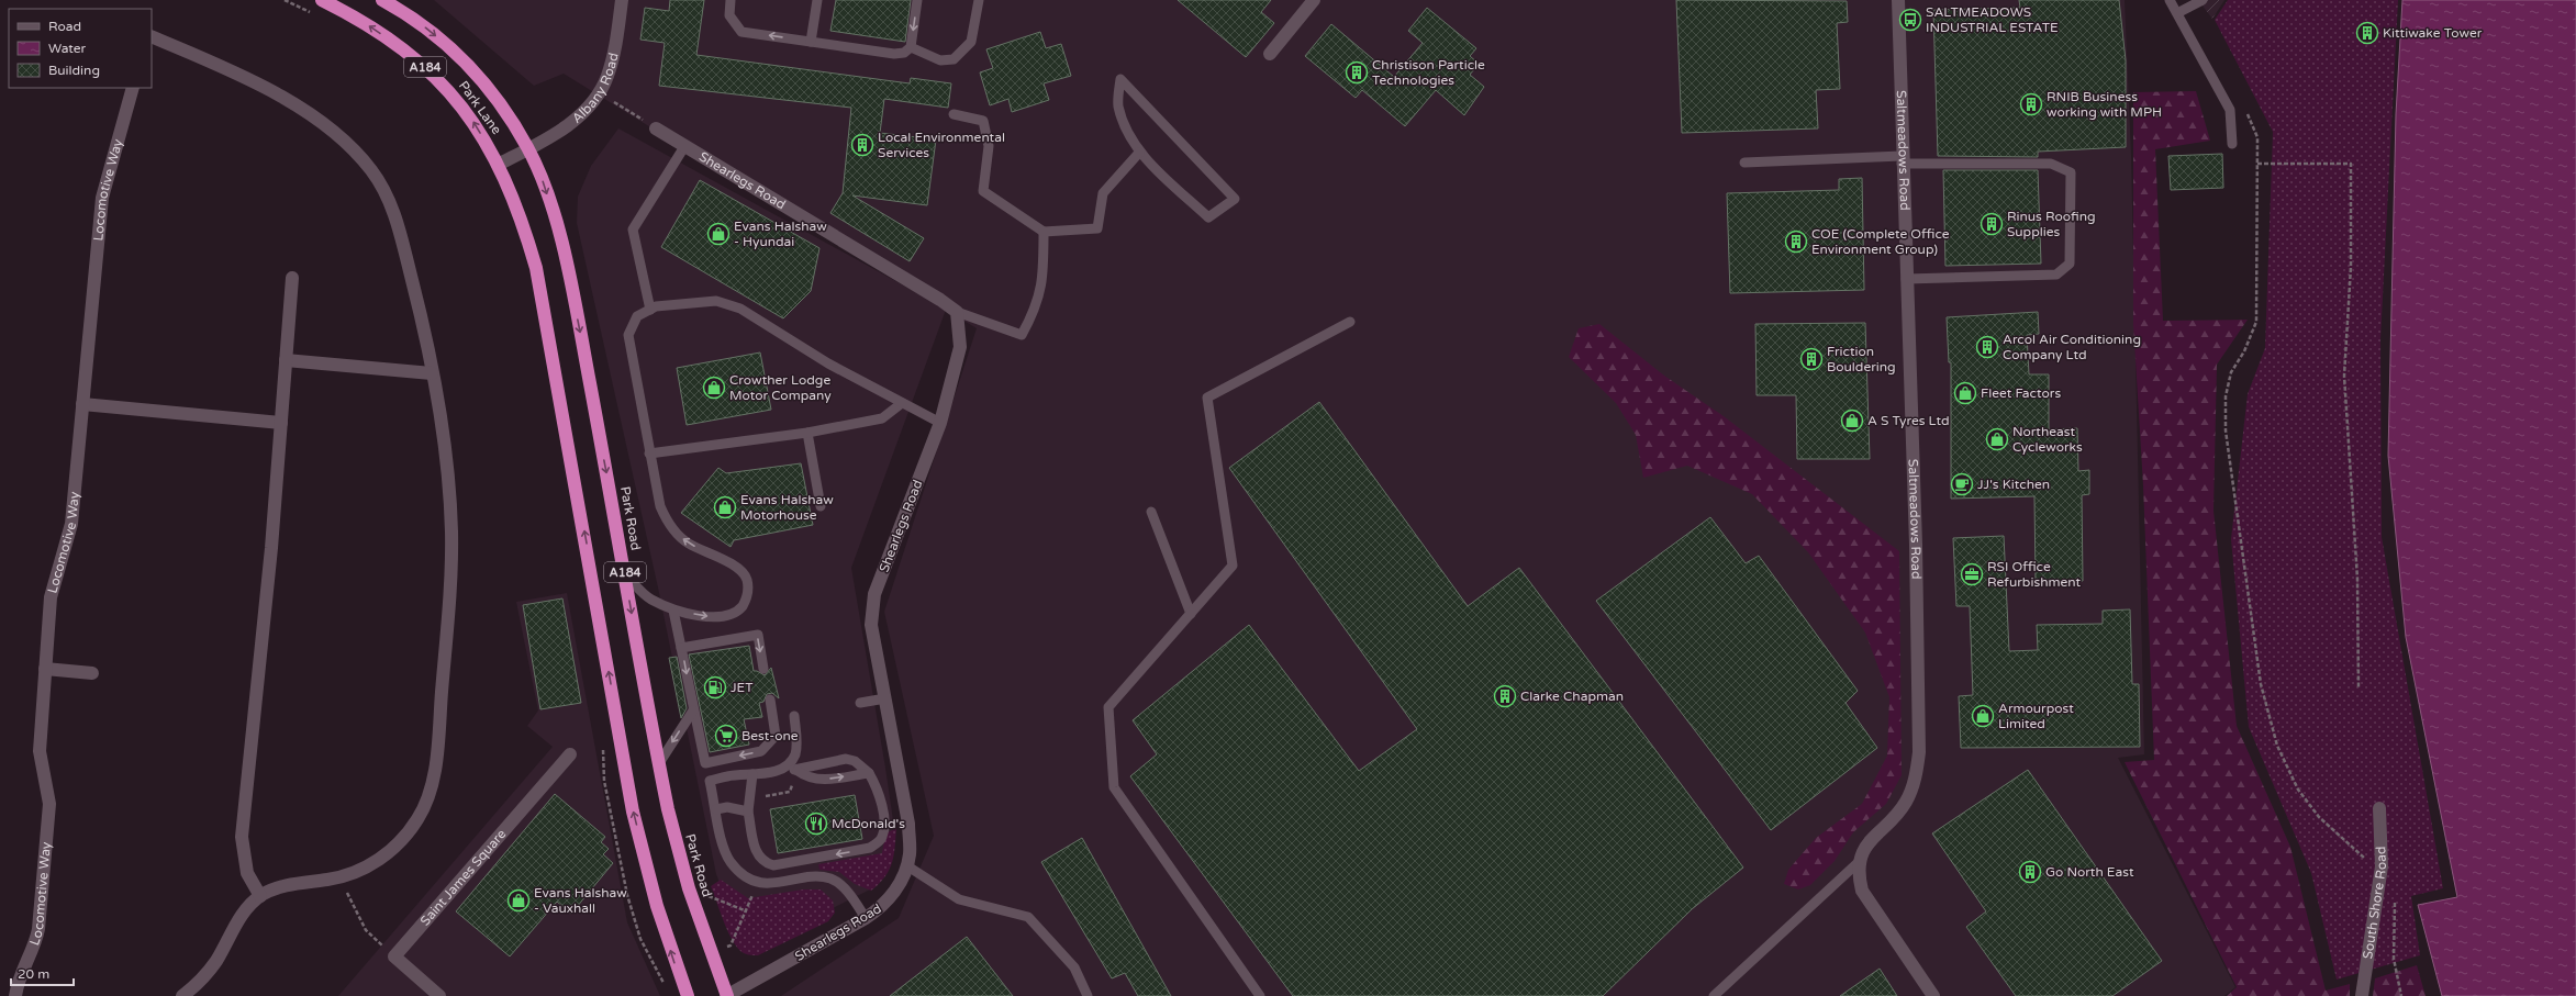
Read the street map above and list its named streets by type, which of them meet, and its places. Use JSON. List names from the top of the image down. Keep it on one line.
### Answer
{"streets":{"highway":["A184","Park Lane","Park Road"],"street":["Albany Road","Saltmeadows Road","Shearlegs Road","Locomotive Way","Saint James Square","South Shore Road"]},"crossings":[["A184","Albany Road"],["A184","Park Lane"],["Albany Road","Park Lane"],["Albany Road","Park Road"],["Park Lane","Park Road"],["Shearlegs Road","Park Road"]],"places":{"bus stop":["SALTMEADOWS INDUSTRIAL ESTATE"],"building":["Kittiwake Tower","Christison Particle Technologies","RNIB Business working with MPH","Local Environmental Services","Rinus Roofing Supplies","COE (Complete Office Environment Group)","Arcol Air Conditioning Company Ltd","Friction Bouldering","Clarke Chapman","Go North East"],"shop":["Evans Halshaw - Hyundai","Crowther Lodge Motor Company","Fleet Factors","A S Tyres Ltd","Northeast Cycleworks","Evans Halshaw Motorhouse","Armourpost Limited","Evans Halshaw - Vauxhall"],"cafe":["JJ's Kitchen"],"office":["RSI Office Refurbishment"],"fuel station":["JET"],"supermarket":["Best-one"],"restaurant":["McDonald's"]},"legend":["Road","Water","Building"],"scale_bar":"20 m"}
